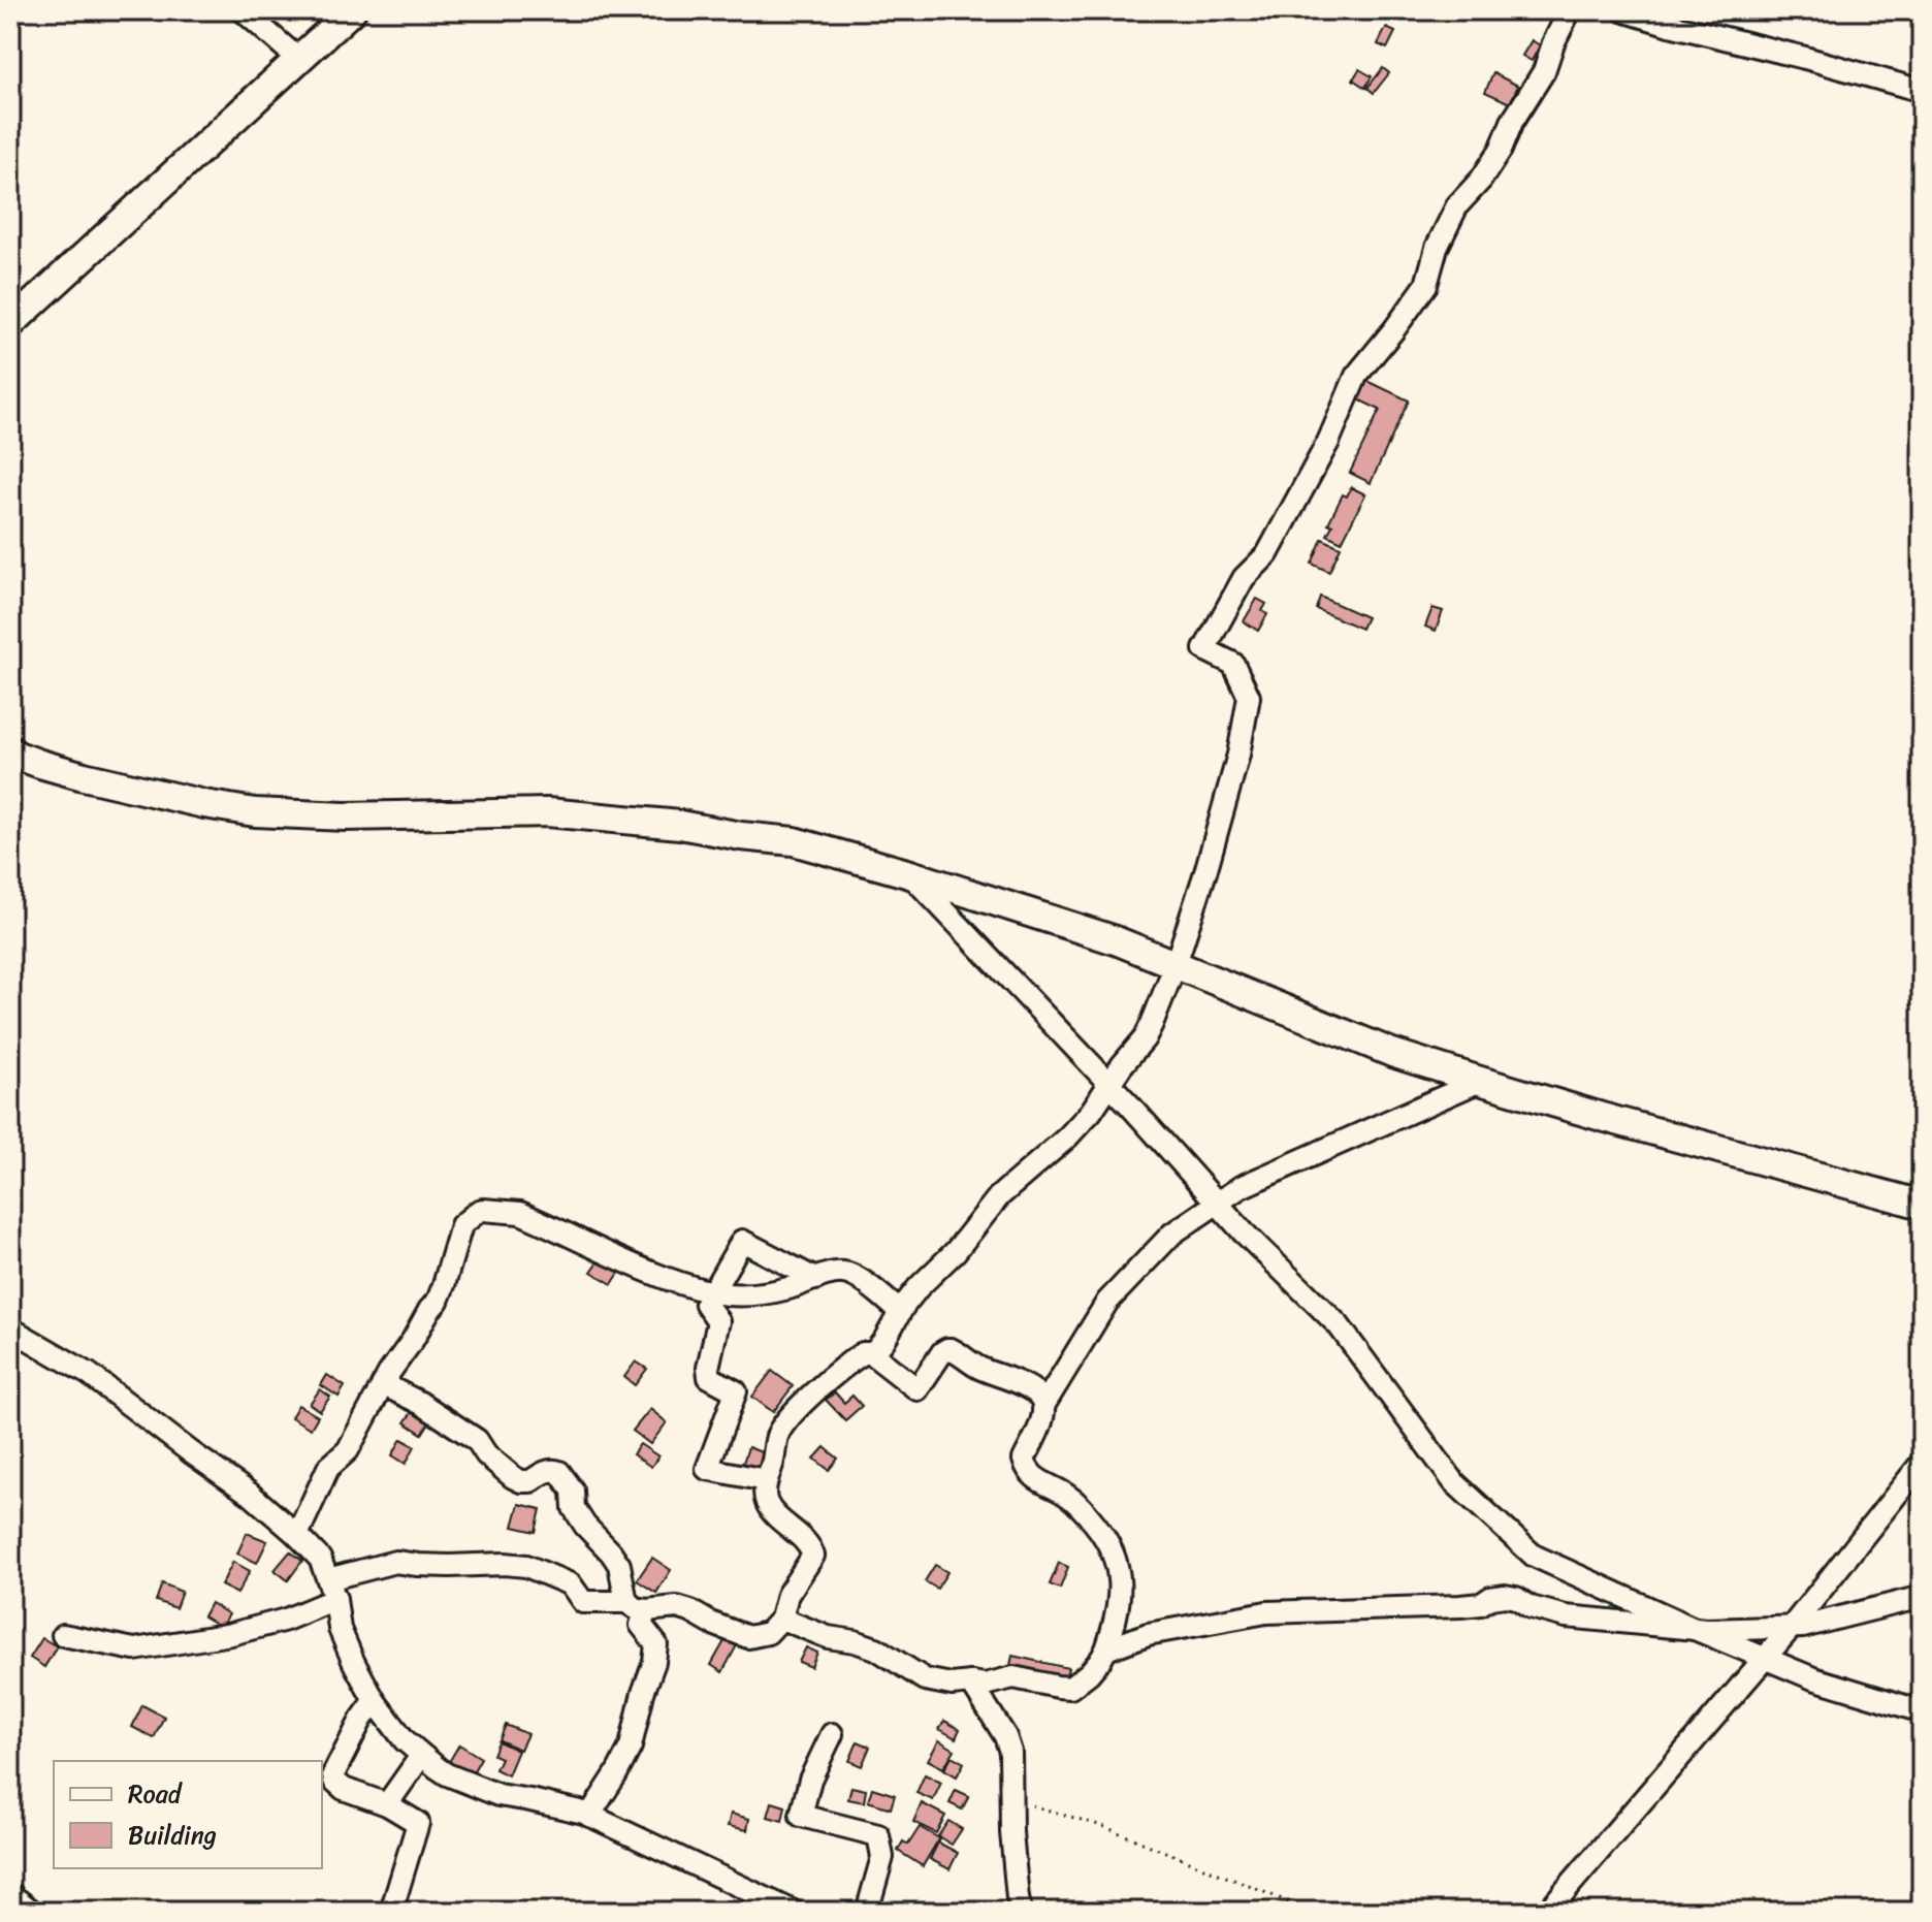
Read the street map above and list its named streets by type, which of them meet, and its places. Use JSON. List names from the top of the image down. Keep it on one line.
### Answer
{"legend":["Road","Building"]}
